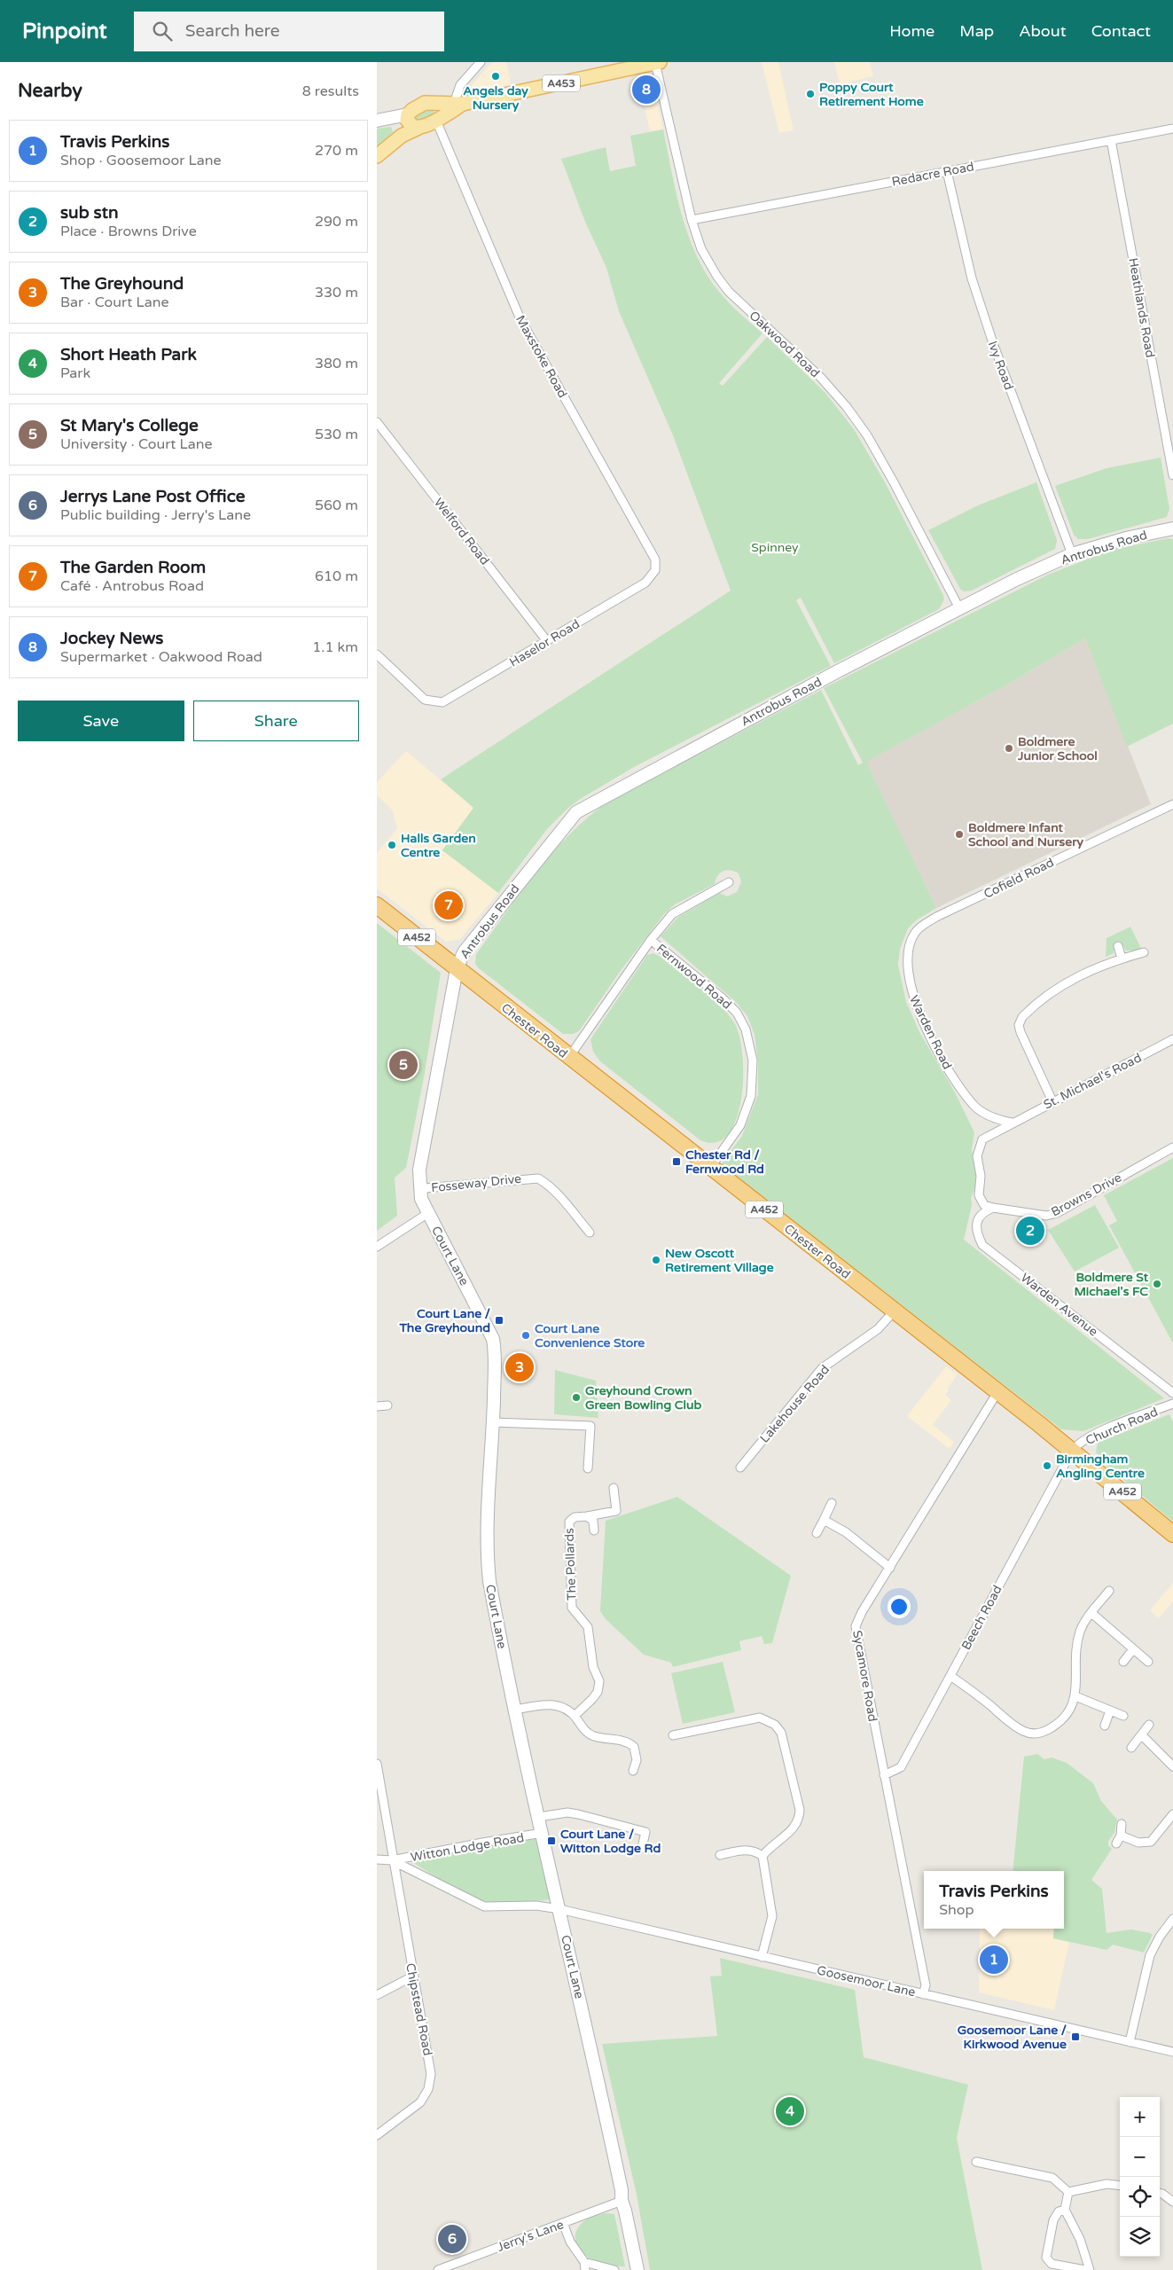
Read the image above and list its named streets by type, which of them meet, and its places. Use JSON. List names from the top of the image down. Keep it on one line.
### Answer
{"streets":{"highway":["A452","Chester Road"],"main road":["A453"],"street":["Redacre Road","Heathlands Road","Oakwood Road","Maxstoke Road","Ivy Road","Welford Road","Antrobus Road","Haselor Road","Cofield Road","Fernwood Road","Warden Road","St. Michael's Road","Fosseway Drive","Browns Drive","Court Lane","Warden Avenue","Lakehouse Road","Church Road","The Pollards","Beech Road","Sycamore Road","Witton Lodge Road","Goosemoor Lane","Chipstead Road","Jerry's Lane"]},"crossings":[["A453","Oakwood Road"],["A453","Maxstoke Road"],["Redacre Road","Heathlands Road"],["Redacre Road","Oakwood Road"],["Redacre Road","Ivy Road"],["Oakwood Road","Antrobus Road"],["Maxstoke Road","Haselor Road"],["Ivy Road","Antrobus Road"],["Welford Road","Haselor Road"],["Antrobus Road","Chester Road"],["Antrobus Road","Court Lane"],["Cofield Road","Warden Road"],["Fernwood Road","Chester Road"],["Chester Road","Court Lane"],["Chester Road","Lakehouse Road"],["Chester Road","Church Road"],["Chester Road","Beech Road"],["Chester Road","Sycamore Road"],["Warden Road","St. Michael's Road"],["Fosseway Drive","Court Lane"],["Browns Drive","Warden Avenue"],["Court Lane","Witton Lodge Road"],["Court Lane","Goosemoor Lane"],["Court Lane","Jerry's Lane"],["Church Road","Beech Road"],["Beech Road","Sycamore Road"],["Sycamore Road","Goosemoor Lane"],["Witton Lodge Road","Goosemoor Lane"],["Witton Lodge Road","Chipstead Road"]],"parks":["Spinney"],"places":{"other":["Angels day Nursery","Poppy Court Retirement Home","Boldmere Junior School","Boldmere Infant School and Nursery","Halls Garden Centre","New Oscott Retirement Village","Boldmere St Michael's FC","Court Lane Convenience Store","Greyhound Crown Green Bowling Club","Birmingham Angling Centre"],"transit":["Chester Rd / Fernwood Rd","Court Lane / The Greyhound","Court Lane / Witton Lodge Rd","Goosemoor Lane / Kirkwood Avenue"]},"page":{"header":"Pinpoint","search":"Search here","nav":["Home","Map","About","Contact"],"heading":["Nearby","8 results"],"pins":["8","7","5","2","3","1","4","6"],"list":[{"mark":"1","name":"Travis Perkins","note":"Shop · Goosemoor Lane","value":"270 m"},{"mark":"2","name":"sub stn","note":"Place · Browns Drive","value":"290 m"},{"mark":"3","name":"The Greyhound","note":"Bar · Court Lane","value":"330 m"},{"mark":"4","name":"Short Heath Park","note":"Park","value":"380 m"},{"mark":"5","name":"St Mary's College","note":"University · Court Lane","value":"530 m"},{"mark":"6","name":"Jerrys Lane Post Office","note":"Public building · Jerry's Lane","value":"560 m"},{"mark":"7","name":"The Garden Room","note":"Café · Antrobus Road","value":"610 m"},{"mark":"8","name":"Jockey News","note":"Supermarket · Oakwood Road","value":"1.1 km"}],"buttons":["Save","Share"],"popup":["Travis Perkins","Shop"],"map_buttons":["+","−"]}}
